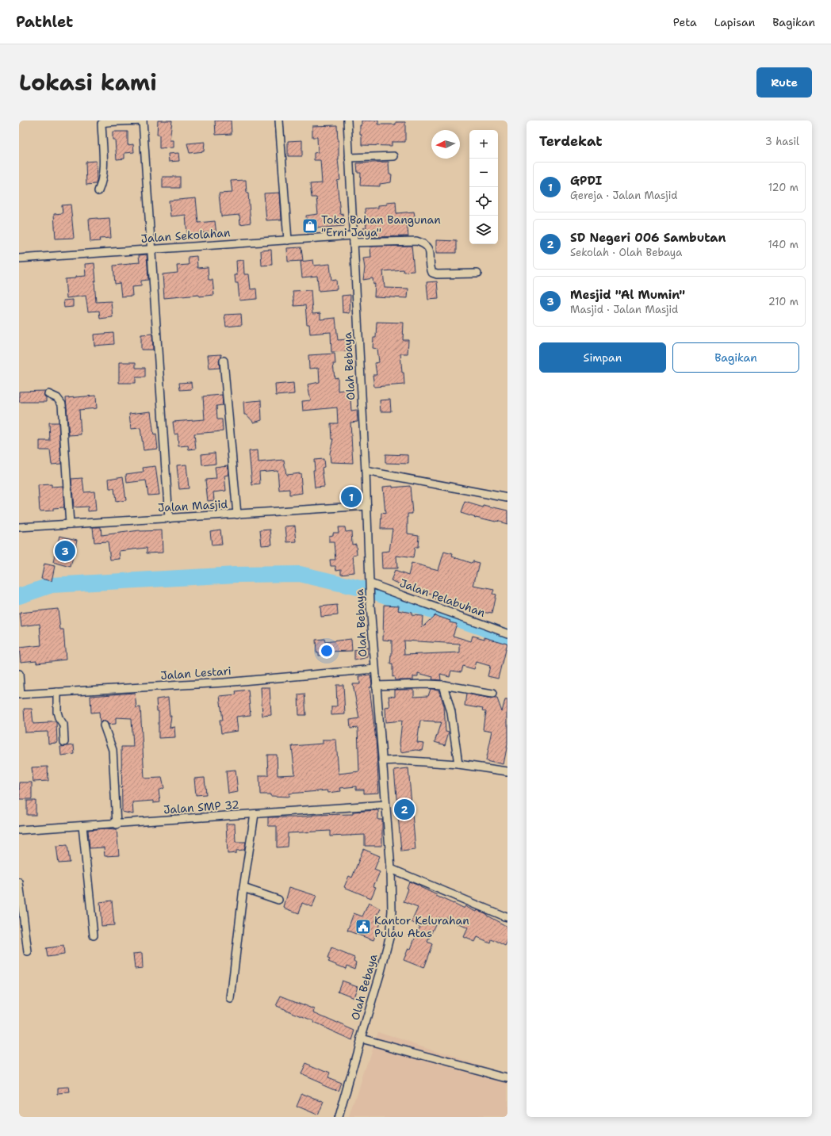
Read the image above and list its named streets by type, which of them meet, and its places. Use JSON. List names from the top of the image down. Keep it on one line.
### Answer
{"streets":{"street":["Jalan Sekolahan","Olah Bebaya","Jalan Masjid","Jalan Pelabuhan","Jalan Lestari","Jalan SMP 32"]},"crossings":[["Jalan Sekolahan","Olah Bebaya"],["Olah Bebaya","Jalan Masjid"],["Olah Bebaya","Jalan Pelabuhan"],["Olah Bebaya","Jalan Lestari"],["Olah Bebaya","Jalan SMP 32"]],"places":{"shop":["Toko Bahan Bangunan \"Erni Jaya\""],"public building":["Kantor Kelurahan Pulau Atas"]},"north":"left","page":{"header":"Pathlet","nav":["Peta","Lapisan","Bagikan"],"title":"Lokasi kami","buttons":["Rute",["Simpan","Bagikan"]],"heading":["Terdekat","3 hasil"],"map_buttons":["+","−"],"list":[{"mark":"1","name":"GPDI","note":"Gereja · Jalan Masjid","value":"120 m"},{"mark":"2","name":"SD Negeri 006 Sambutan","note":"Sekolah · Olah Bebaya","value":"140 m"},{"mark":"3","name":"Mesjid \"Al Mumin\"","note":"Masjid · Jalan Masjid","value":"210 m"}],"pins":["1","3","2"]}}
